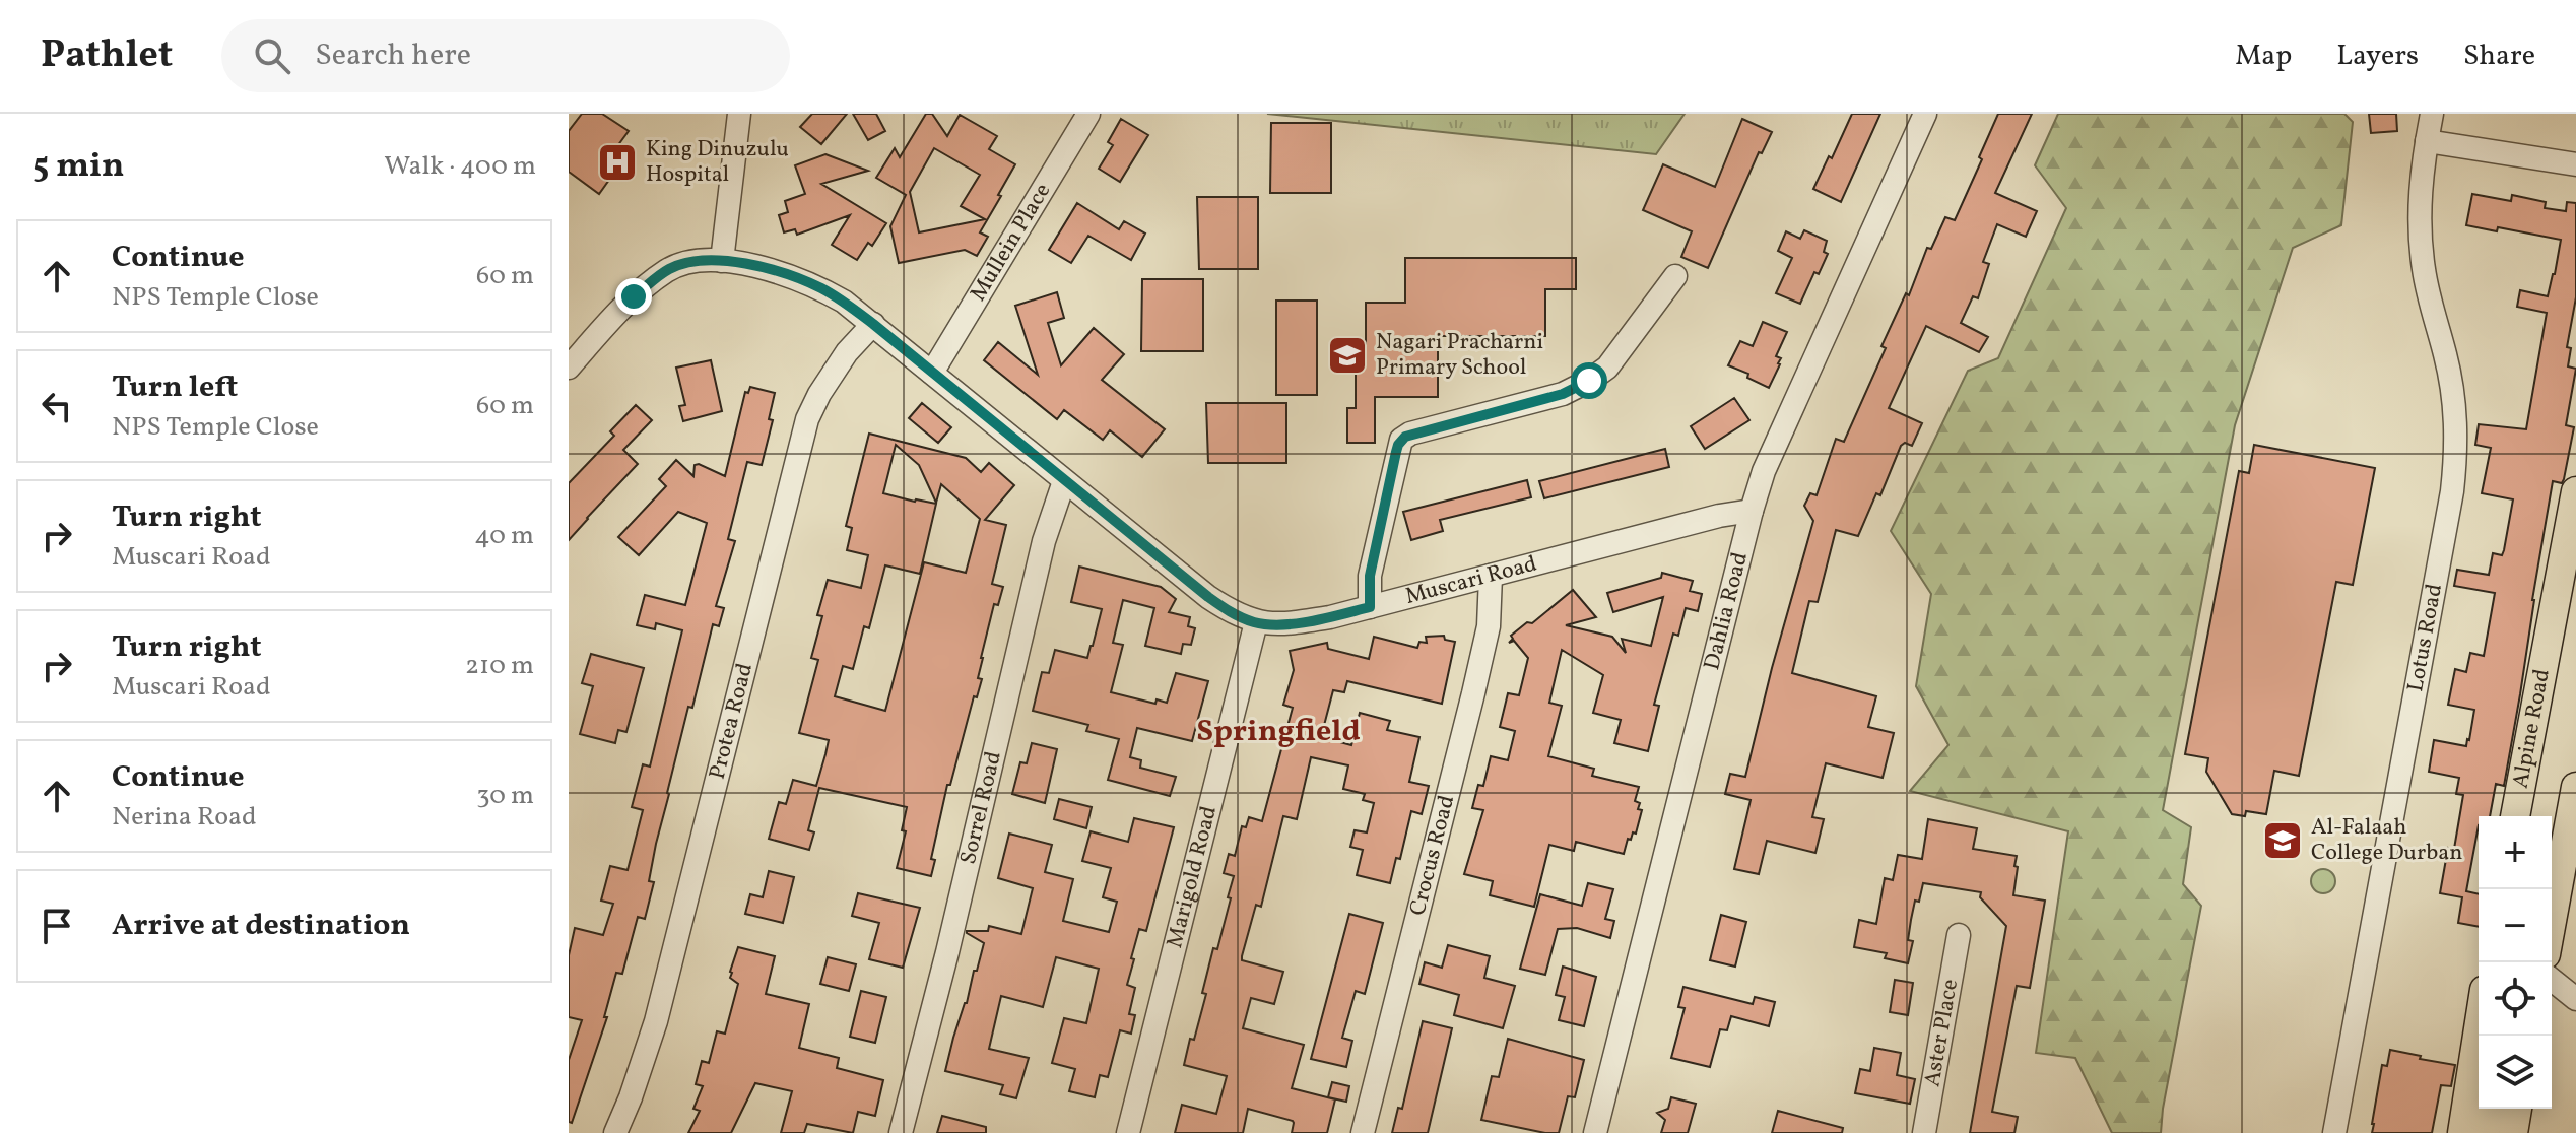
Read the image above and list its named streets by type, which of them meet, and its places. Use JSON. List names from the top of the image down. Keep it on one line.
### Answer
{"streets":{"main road":["Alpine Road"],"street":["Mullein Place","Muscari Road","Dahlia Road","Lotus Road","Protea Road","Sorrel Road","Crocus Road","Marigold Road","Aster Place"]},"crossings":[["Mullein Place","Muscari Road"],["Muscari Road","Dahlia Road"],["Muscari Road","Protea Road"],["Muscari Road","Sorrel Road"],["Muscari Road","Crocus Road"],["Muscari Road","Marigold Road"]],"districts":["Springfield"],"places":{"hospital":["King Dinuzulu Hospital"],"school or university":["Nagari Pracharni Primary School","Al-Falaah College Durban"]},"page":{"header":"Pathlet","search":"Search here","nav":["Map","Layers","Share"],"heading":["5 min","Walk · 400 m"],"list":[["Continue","NPS Temple Close","60 m"],["Turn left","NPS Temple Close","60 m"],["Turn right","Muscari Road","40 m"],["Turn right","Muscari Road","210 m"],["Continue","Nerina Road","30 m"],"Arrive at destination"],"map_buttons":["+","−"]}}
